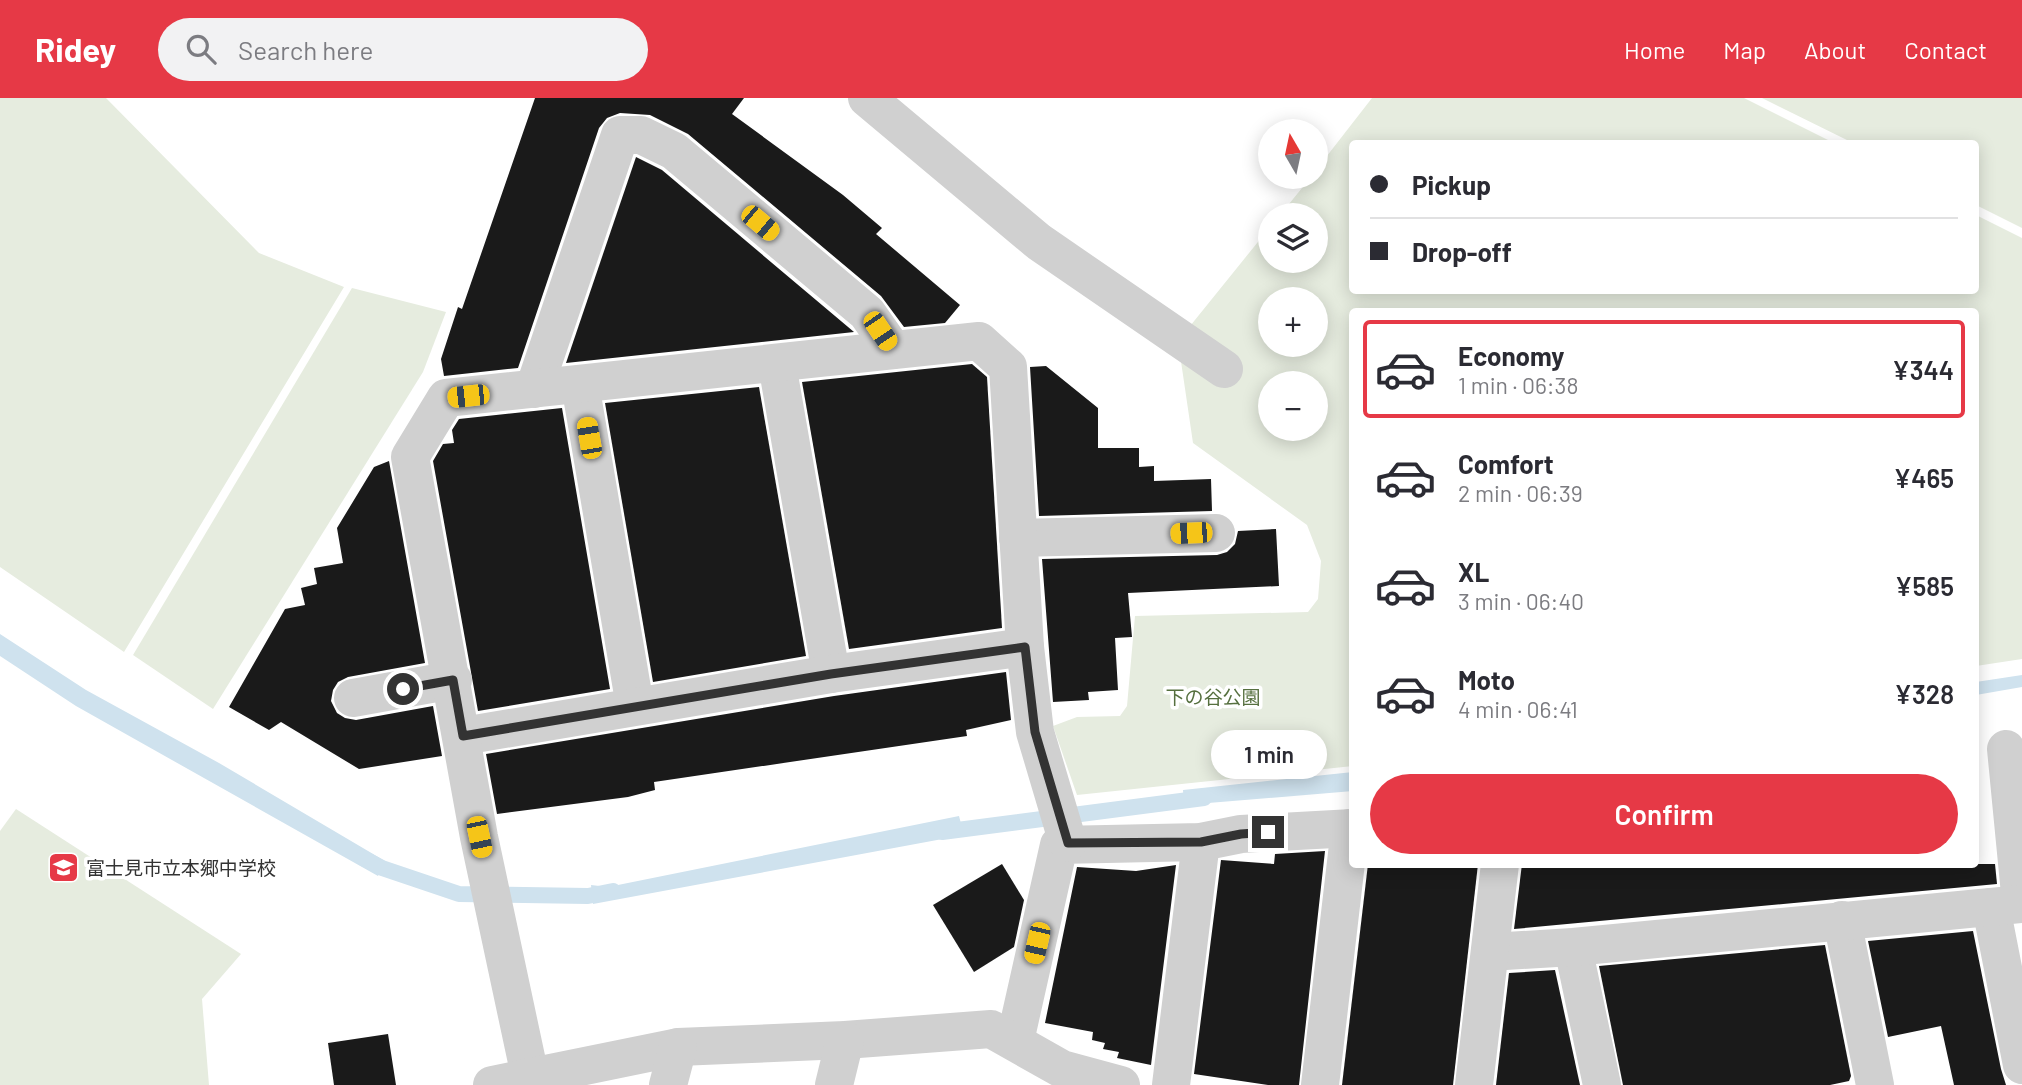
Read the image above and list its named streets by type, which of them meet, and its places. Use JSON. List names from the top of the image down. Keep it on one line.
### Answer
{"parks":["下の谷公園"],"places":{"school or university":["富士見市立本郷中学校"]},"north":"top","page":{"header":"Ridey","search":"Search here","nav":["Home","Map","About","Contact"],"map_buttons":["+","−"],"banner":["Pickup","Drop-off"],"list":[{"name":"Economy","note":"1 min · 06:38","value":"¥344"},{"name":"Comfort","note":"2 min · 06:39","value":"¥465"},{"name":"XL","note":"3 min · 06:40","value":"¥585"},{"name":"Moto","note":"4 min · 06:41","value":"¥328"}],"bubble":"1 min","buttons":"Confirm"}}
